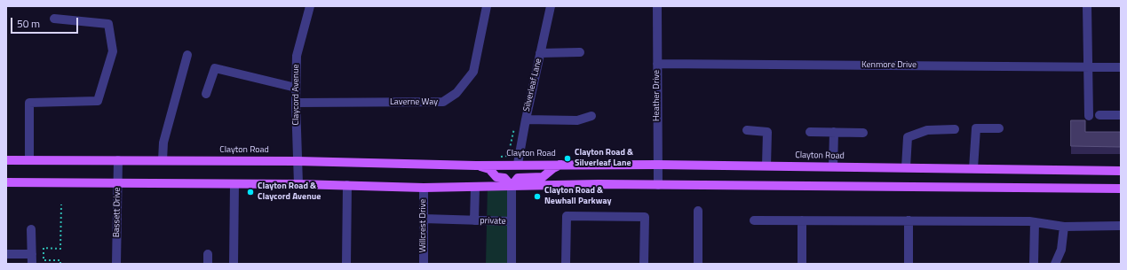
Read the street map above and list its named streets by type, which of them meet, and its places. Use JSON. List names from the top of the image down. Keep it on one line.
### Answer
{"streets":{"main road":["Clayton Road"],"street":["Kenmore Drive","Silverleaf Lane","Claycord Avenue","Heather Drive","Laverne Way","Bassett Drive","private","Willcrest Drive"]},"crossings":[["Kenmore Drive","Heather Drive"],["Silverleaf Lane","Clayton Road"],["Claycord Avenue","Laverne Way"],["Claycord Avenue","Clayton Road"],["Heather Drive","Clayton Road"],["Clayton Road","Bassett Drive"],["private","Willcrest Drive"]],"places":["Clayton Road & Silverleaf Lane","Clayton Road & Claycord Avenue","Clayton Road & Newhall Parkway"],"scale_bar":"50 m"}
